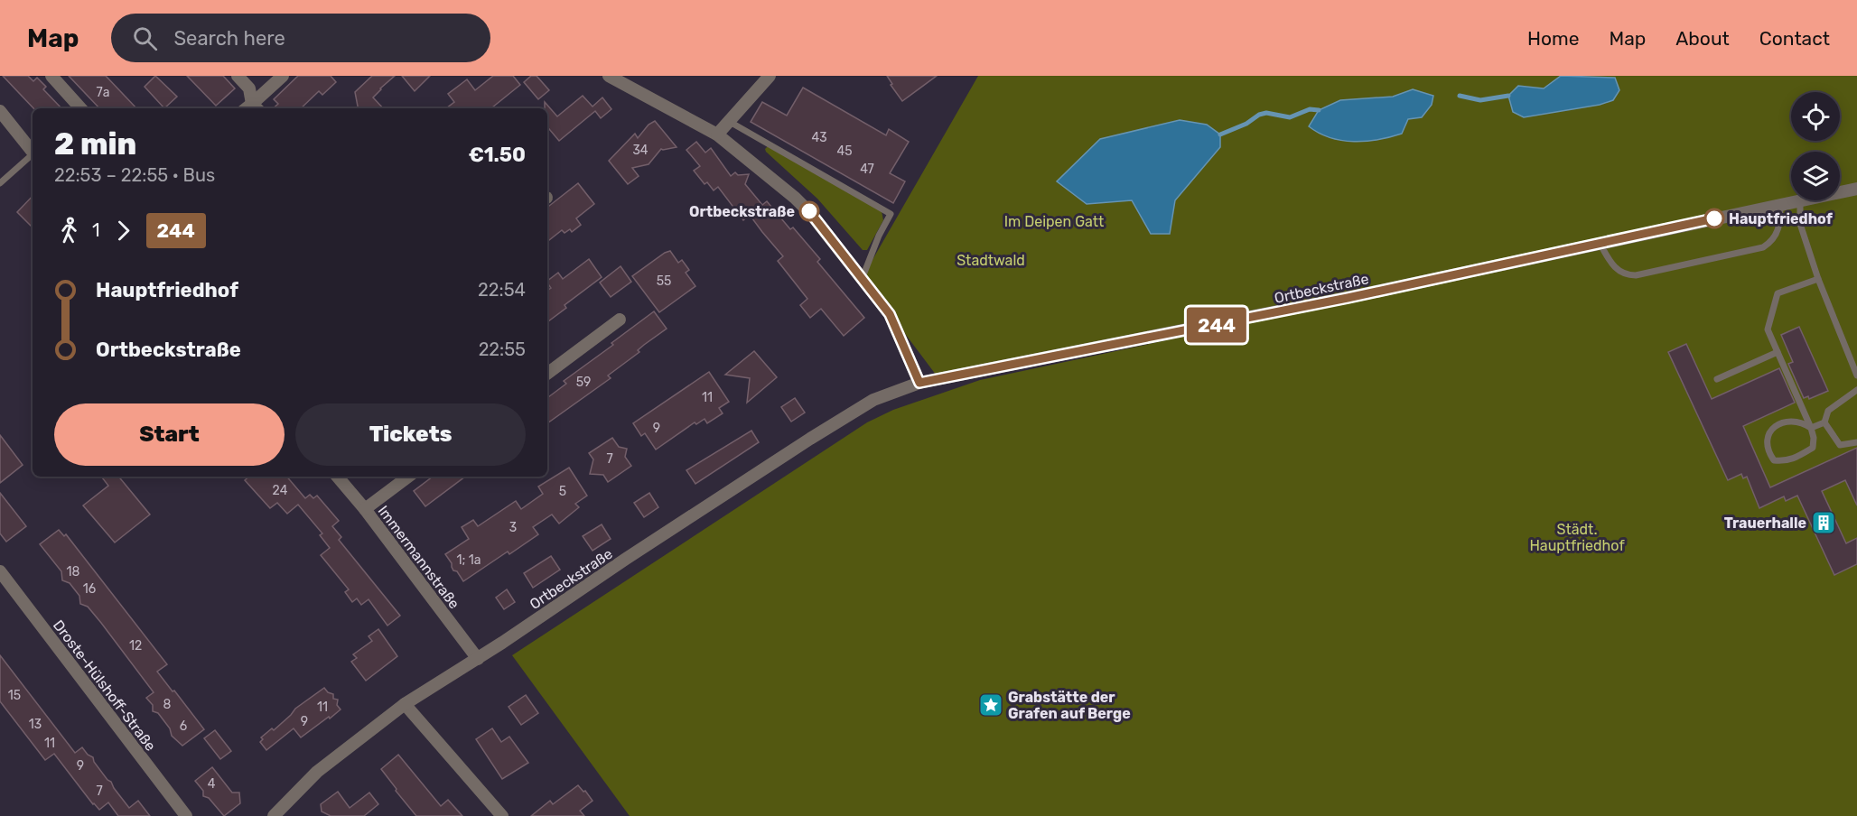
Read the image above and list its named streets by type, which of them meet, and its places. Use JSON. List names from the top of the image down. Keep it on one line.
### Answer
{"streets":{"street":["Ortbeckstraße","Immermannstraße","Droste-Hülshoff-Straße"]},"crossings":[["Ortbeckstraße","Immermannstraße"]],"parks":["Im Deipen Gatt","Stadtwald","Städt. Hauptfriedhof"],"places":{"other":["Ortbeckstraße","Hauptfriedhof"],"building":["Trauerhalle"],"place":["Grabstätte der Grafen auf Berge"]},"lines":["bus line 244"],"house_numbers":["7a","43","34","45","47","55","59","11","9","7","24","5","3","1; 1a","18","16","12","15","8","11","9","13","6","11","9","4","7"],"page":{"header":"Map","search":"Search here","nav":["Home","Map","About","Contact"],"on_map":"244","heading":["2 min","22:53 – 22:55 · Bus","€1.50"],"legs":["1","244"],"list":[{"name":"Hauptfriedhof","value":"22:54"},{"name":"Ortbeckstraße","value":"22:55"}],"buttons":["Start","Tickets"]}}
